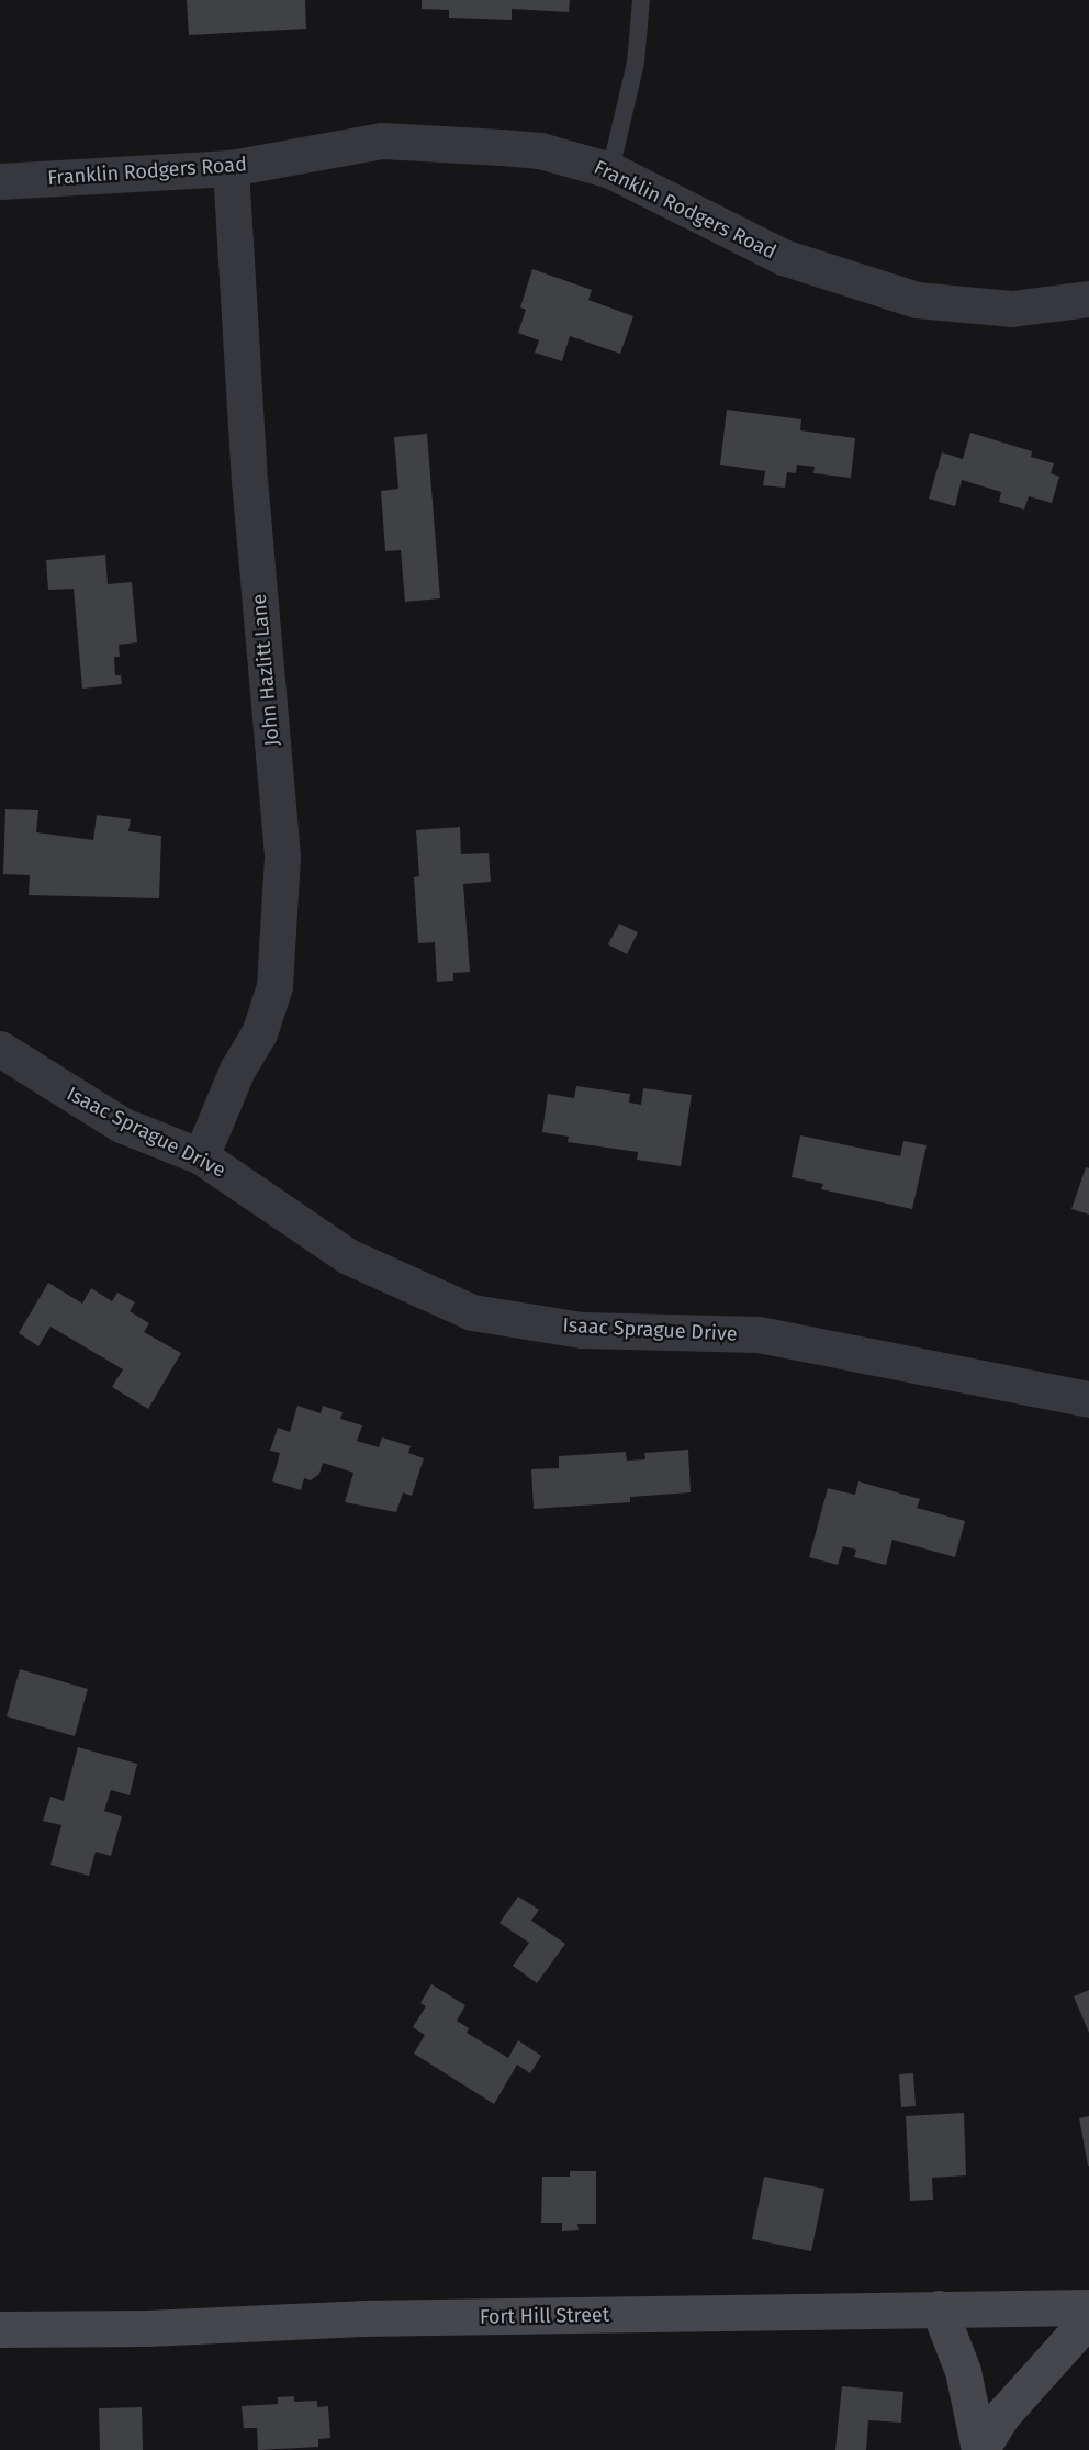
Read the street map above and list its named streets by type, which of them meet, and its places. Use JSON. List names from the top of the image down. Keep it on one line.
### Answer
{"streets":{"main road":["Fort Hill Street"],"street":["Franklin Rodgers Road","John Hazlitt Lane","Isaac Sprague Drive"]},"crossings":[["Franklin Rodgers Road","John Hazlitt Lane"],["John Hazlitt Lane","Isaac Sprague Drive"]]}
